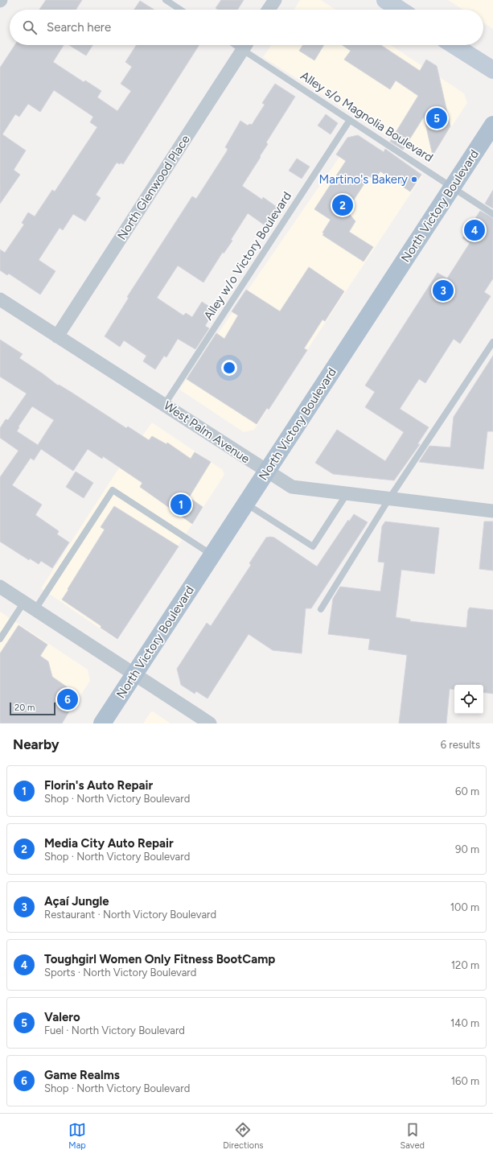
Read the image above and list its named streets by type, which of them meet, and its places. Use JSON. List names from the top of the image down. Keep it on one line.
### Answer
{"streets":{"main road":["North Victory Boulevard"],"street":["North Glenwood Place","West Palm Avenue"],"lane":["Alley s/o Magnolia Boulevard","Alley w/o Victory Boulevard"]},"crossings":[["Alley s/o Magnolia Boulevard","North Victory Boulevard"],["Alley s/o Magnolia Boulevard","Alley w/o Victory Boulevard"],["North Glenwood Place","West Palm Avenue"],["North Victory Boulevard","West Palm Avenue"],["Alley w/o Victory Boulevard","West Palm Avenue"]],"places":["Martino's Bakery"],"scale_bar":"20 m","page":{"search":"Search here","pins":["5","2","4","3","1","6"],"scale":"20 m","heading":["Nearby","6 results"],"list":[{"mark":"1","name":"Florin's Auto Repair","note":"Shop · North Victory Boulevard","value":"60 m"},{"mark":"2","name":"Media City Auto Repair","note":"Shop · North Victory Boulevard","value":"90 m"},{"mark":"3","name":"Açaí Jungle","note":"Restaurant · North Victory Boulevard","value":"100 m"},{"mark":"4","name":"Toughgirl Women Only Fitness BootCamp","note":"Sports · North Victory Boulevard","value":"120 m"},{"mark":"5","name":"Valero","note":"Fuel · North Victory Boulevard","value":"140 m"},{"mark":"6","name":"Game Realms","note":"Shop · North Victory Boulevard","value":"160 m"}],"nav":["Map","Directions","Saved"]}}
